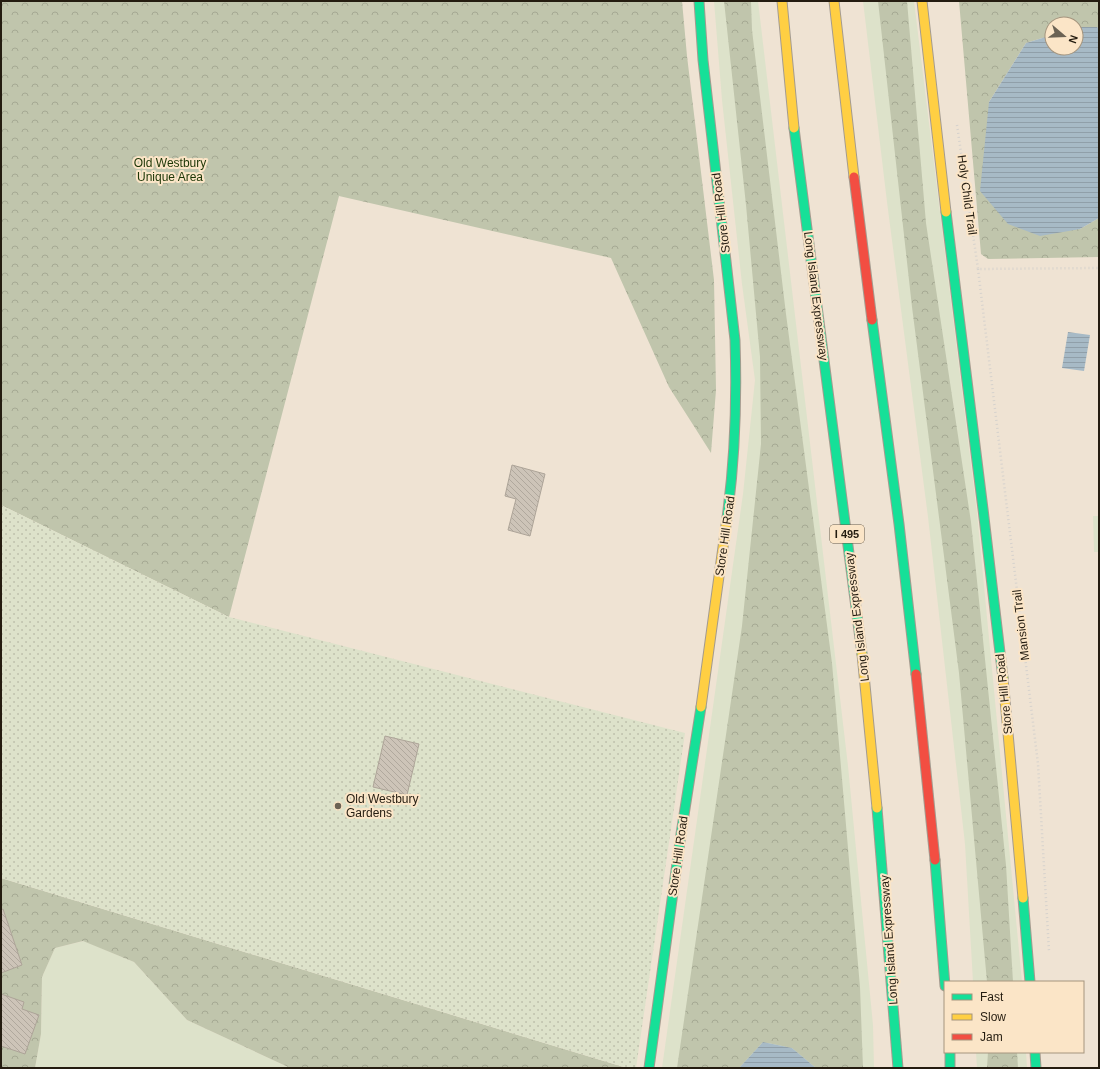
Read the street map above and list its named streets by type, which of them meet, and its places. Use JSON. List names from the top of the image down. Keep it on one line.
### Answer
{"streets":{"main road":["Store Hill Road","Long Island Expressway","I 495"],"path":["Holy Child Trail","Mansion Trail"]},"crossings":[["Holy Child Trail","Mansion Trail"]],"parks":["Old Westbury Unique Area"],"places":["Old Westbury Gardens"],"legend":["Fast","Slow","Jam"],"north":"right"}
